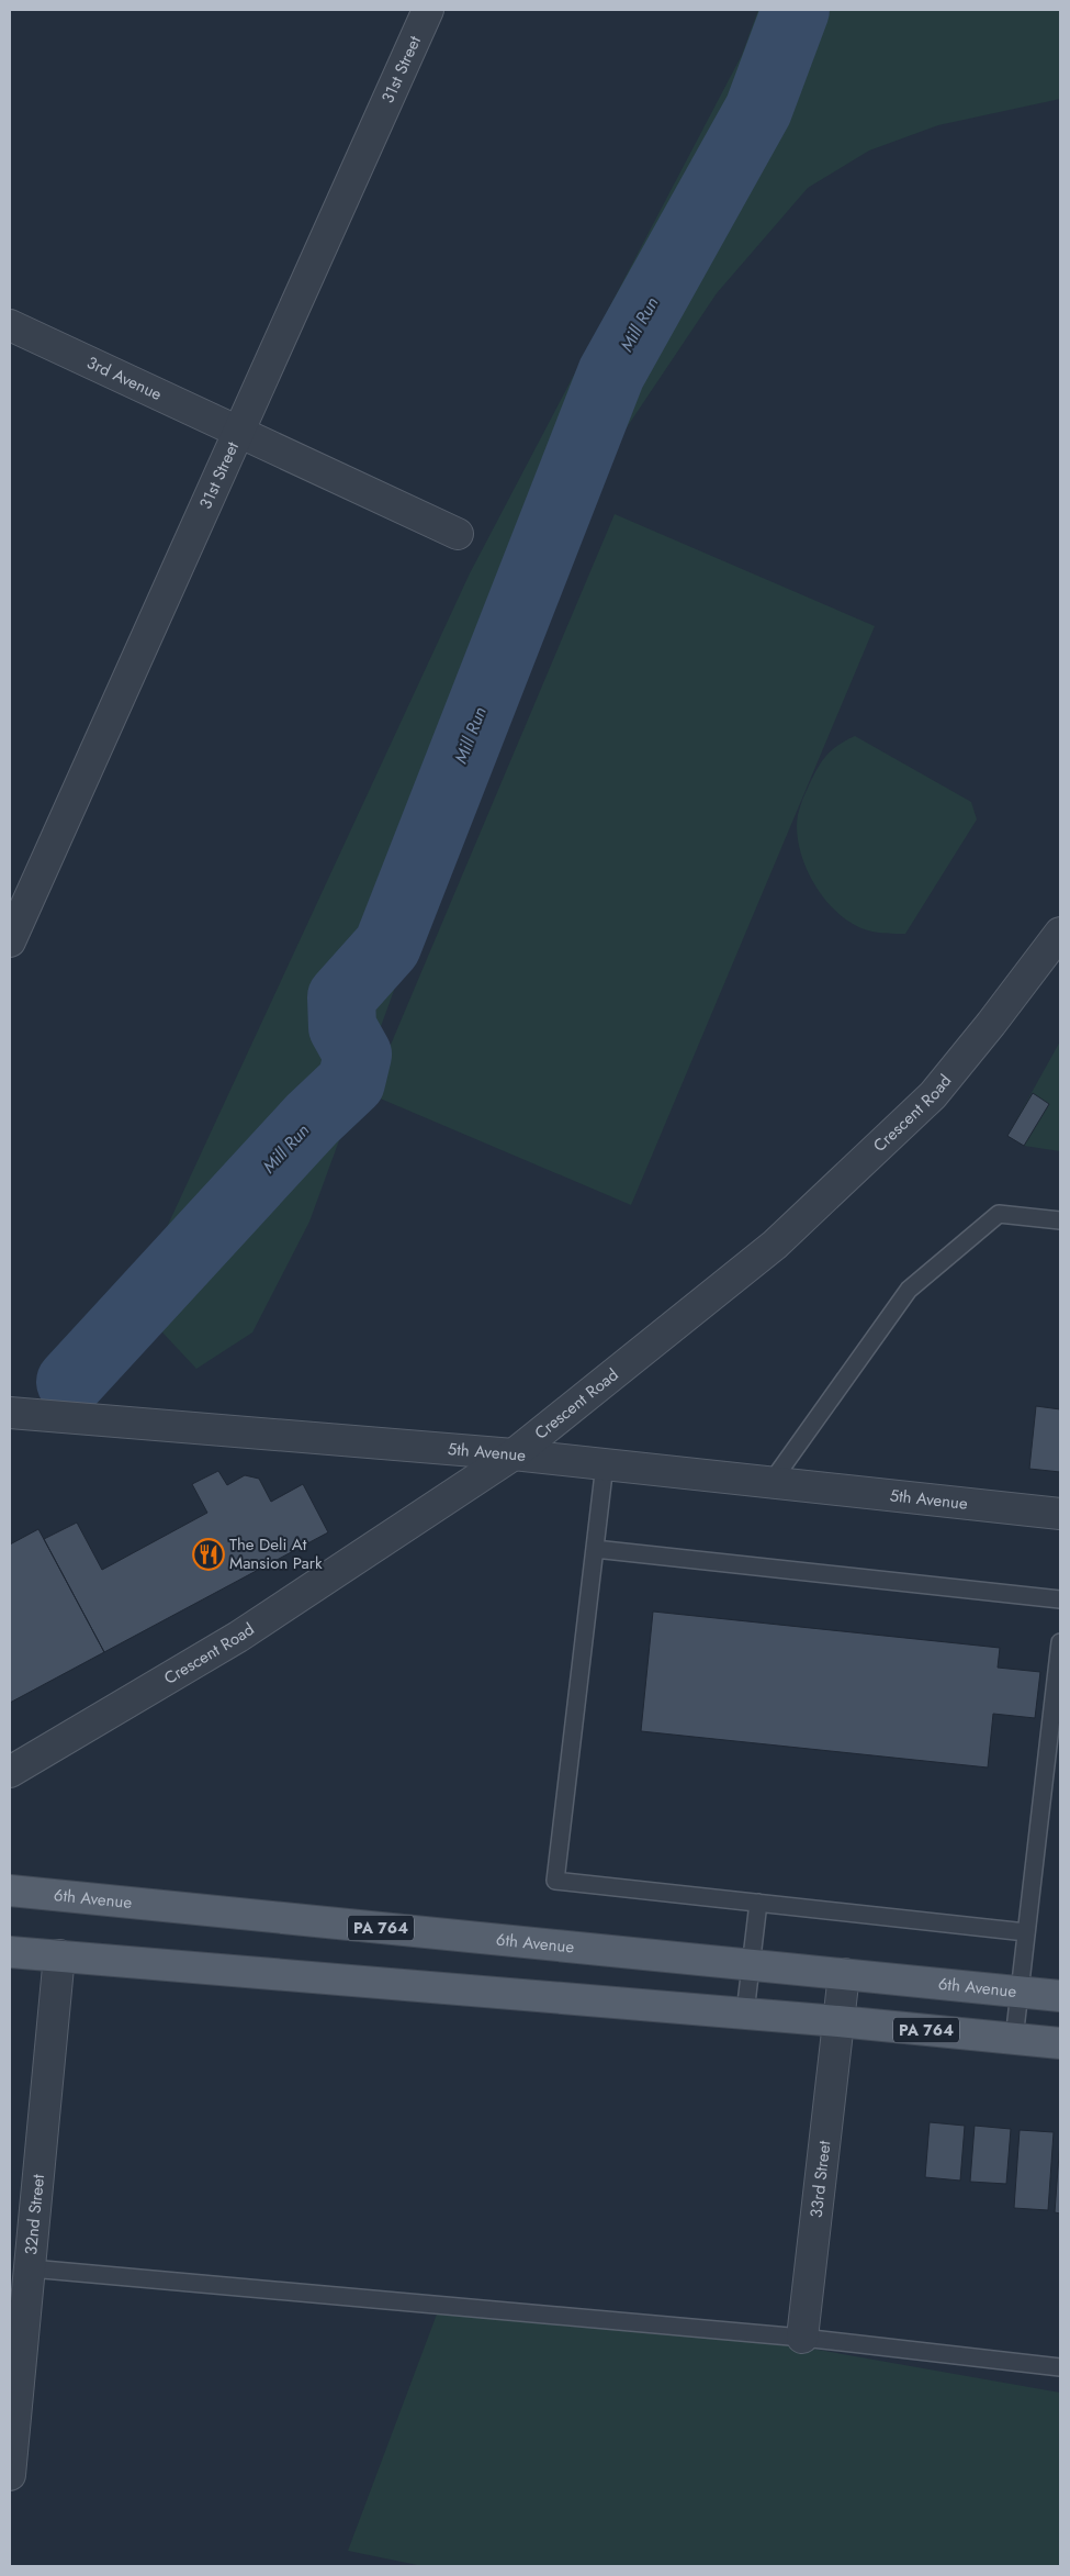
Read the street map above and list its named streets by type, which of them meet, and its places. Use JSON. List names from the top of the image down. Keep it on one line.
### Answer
{"streets":{"main road":["6th Avenue","PA 764"],"street":["31st Street","3rd Avenue","Crescent Road","5th Avenue","33rd Street","32nd Street"]},"crossings":[["31st Street","3rd Avenue"],["Crescent Road","5th Avenue"],["6th Avenue","33rd Street"],["PA 764","33rd Street"],["PA 764","32nd Street"]],"water":["Mill Run"],"places":{"restaurant":["The Deli At Mansion Park"]}}
